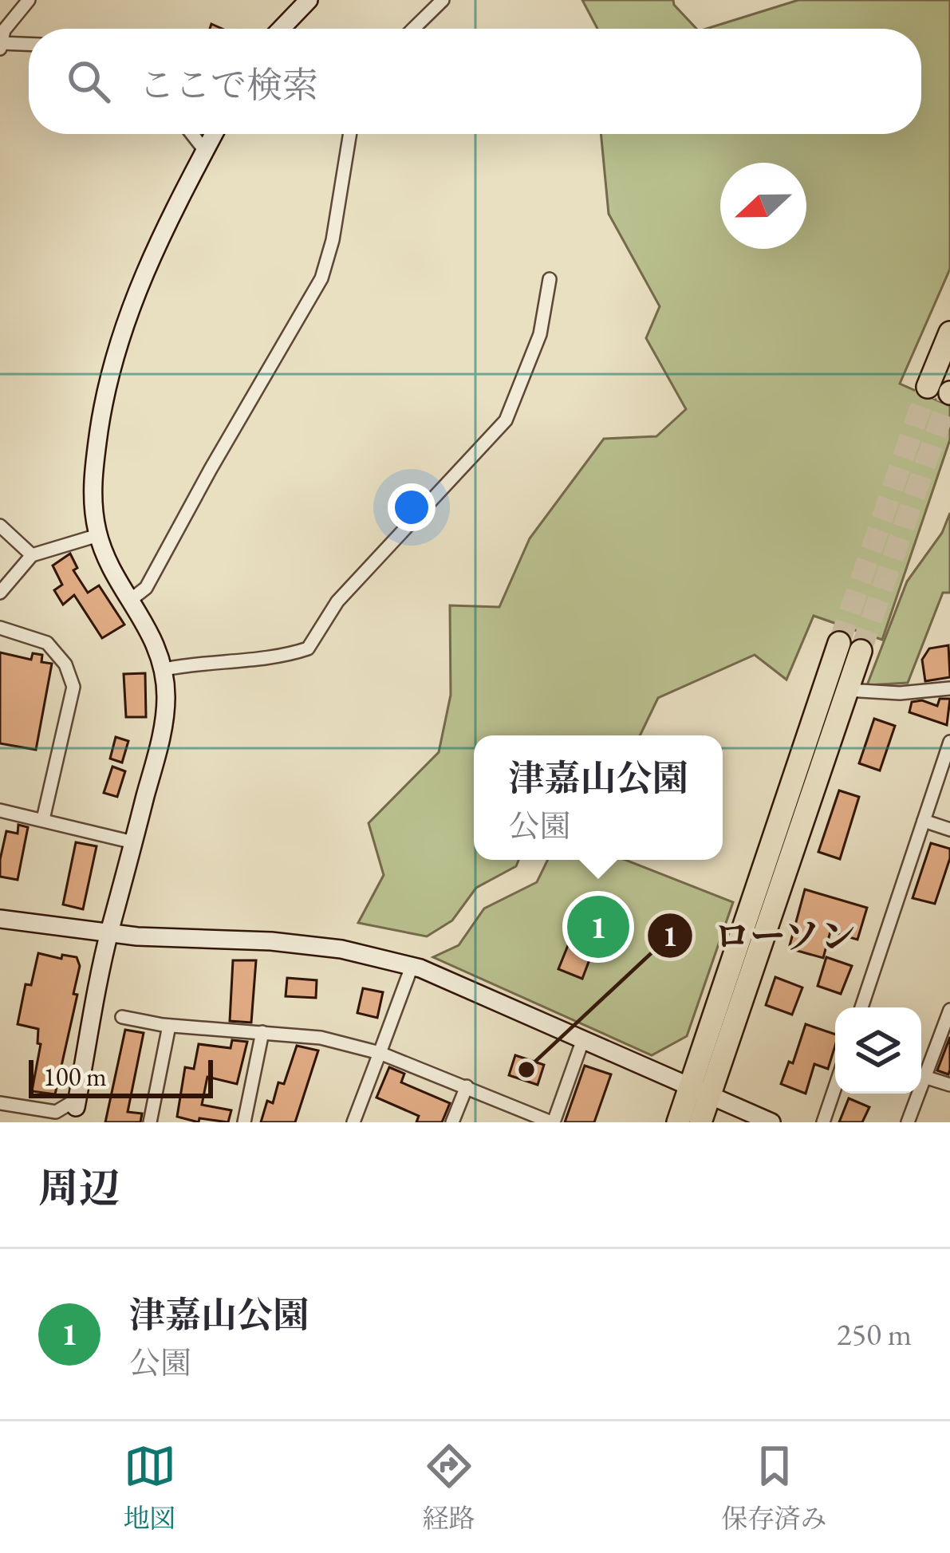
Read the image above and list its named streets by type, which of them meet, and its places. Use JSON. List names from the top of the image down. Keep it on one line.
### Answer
{"places":["ローソン"],"scale_bar":"100 m","north":"left","page":{"search":"ここで検索","popup":["津嘉山公園","公園"],"pins":"1","scale":"100 m","heading":"周辺","list":[{"mark":"1","name":"津嘉山公園","note":"公園","value":"250 m"}],"nav":["地図","経路","保存済み"]}}
